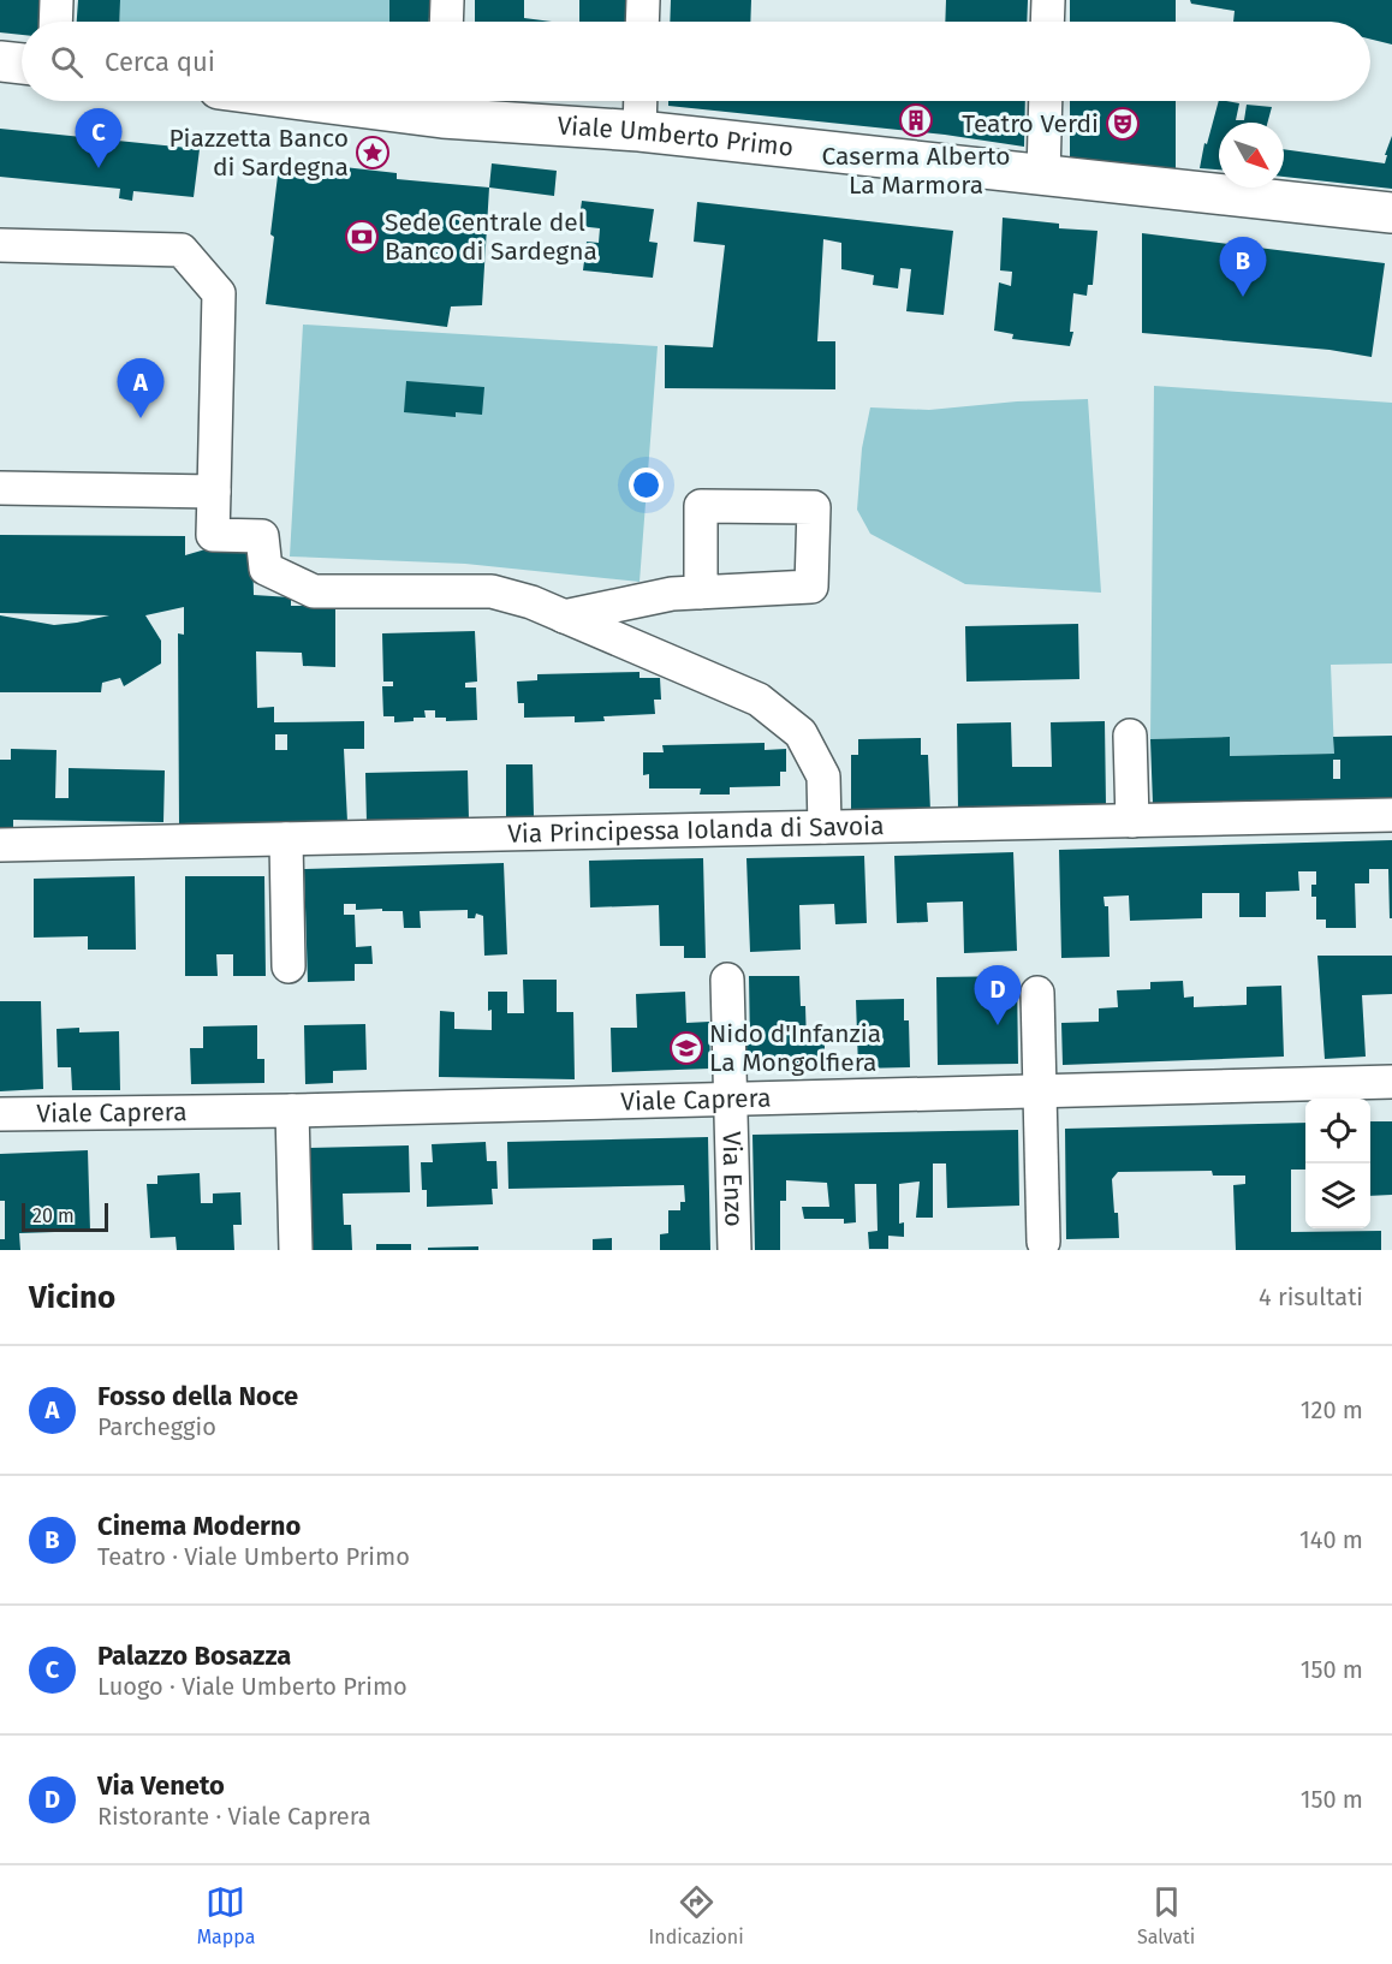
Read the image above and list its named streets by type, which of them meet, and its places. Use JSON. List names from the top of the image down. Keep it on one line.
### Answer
{"streets":{"main road":["Viale Umberto Primo"],"street":["Via Principessa Iolanda di Savoia","Viale Caprera","Via Enzo"]},"crossings":[["Viale Caprera","Via Enzo"]],"places":{"building":["Caserma Alberto La Marmora"],"theatre":["Teatro Verdi"],"place":["Piazzetta Banco di Sardegna"],"bank":["Sede Centrale del Banco di Sardegna"],"school or university":["Nido d'Infanzia La Mongolfiera"]},"scale_bar":"20 m","north":"bottom right","page":{"search":"Cerca qui","pins":["C","B","A","D"],"scale":"20 m","heading":["Vicino","4 risultati"],"list":[{"mark":"A","name":"Fosso della Noce","note":"Parcheggio","value":"120 m"},{"mark":"B","name":"Cinema Moderno","note":"Teatro · Viale Umberto Primo","value":"140 m"},{"mark":"C","name":"Palazzo Bosazza","note":"Luogo · Viale Umberto Primo","value":"150 m"},{"mark":"D","name":"Via Veneto","note":"Ristorante · Viale Caprera","value":"150 m"}],"nav":["Mappa","Indicazioni","Salvati"]}}
